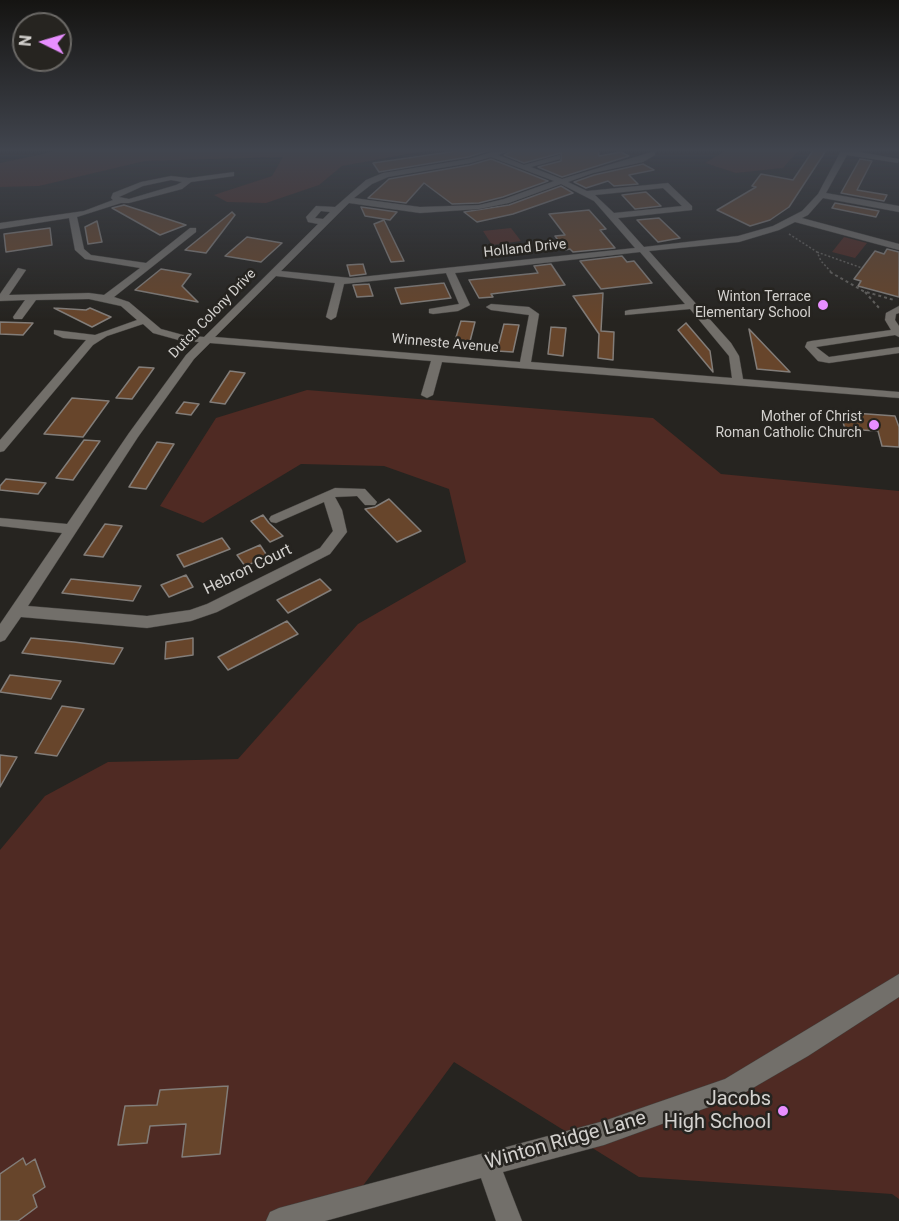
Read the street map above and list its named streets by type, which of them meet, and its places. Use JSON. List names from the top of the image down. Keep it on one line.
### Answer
{"streets":{"street":["Holland Drive","Dutch Colony Drive","Winneste Avenue","Hebron Court","Winton Ridge Lane"]},"crossings":[["Holland Drive","Dutch Colony Drive"],["Dutch Colony Drive","Winneste Avenue"],["Dutch Colony Drive","Hebron Court"]],"places":["Winton Terrace Elementary School","Mother of Christ Roman Catholic Church","Jacobs High School"],"north":"left"}
